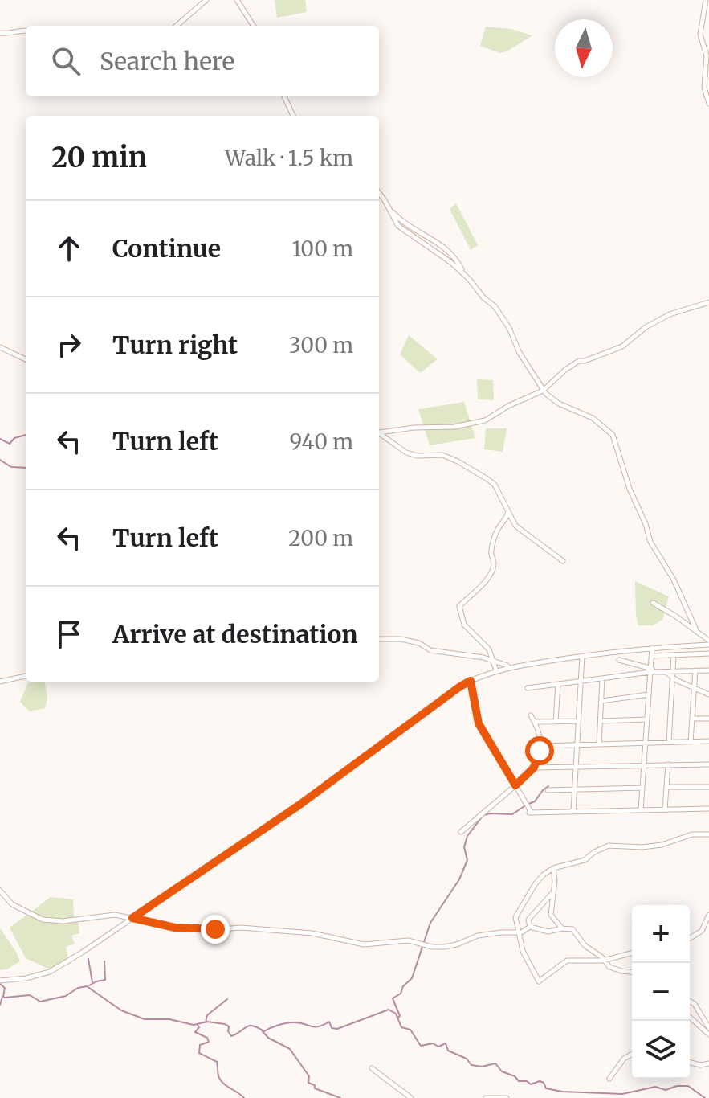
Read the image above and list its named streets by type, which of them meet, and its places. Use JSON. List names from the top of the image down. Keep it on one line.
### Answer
{"north":"bottom","page":{"search":"Search here","heading":["20 min","Walk · 1.5 km"],"list":[["Continue","100 m"],["Turn right","300 m"],["Turn left","940 m"],["Turn left","200 m"],"Arrive at destination"],"map_buttons":["+","−"]}}
